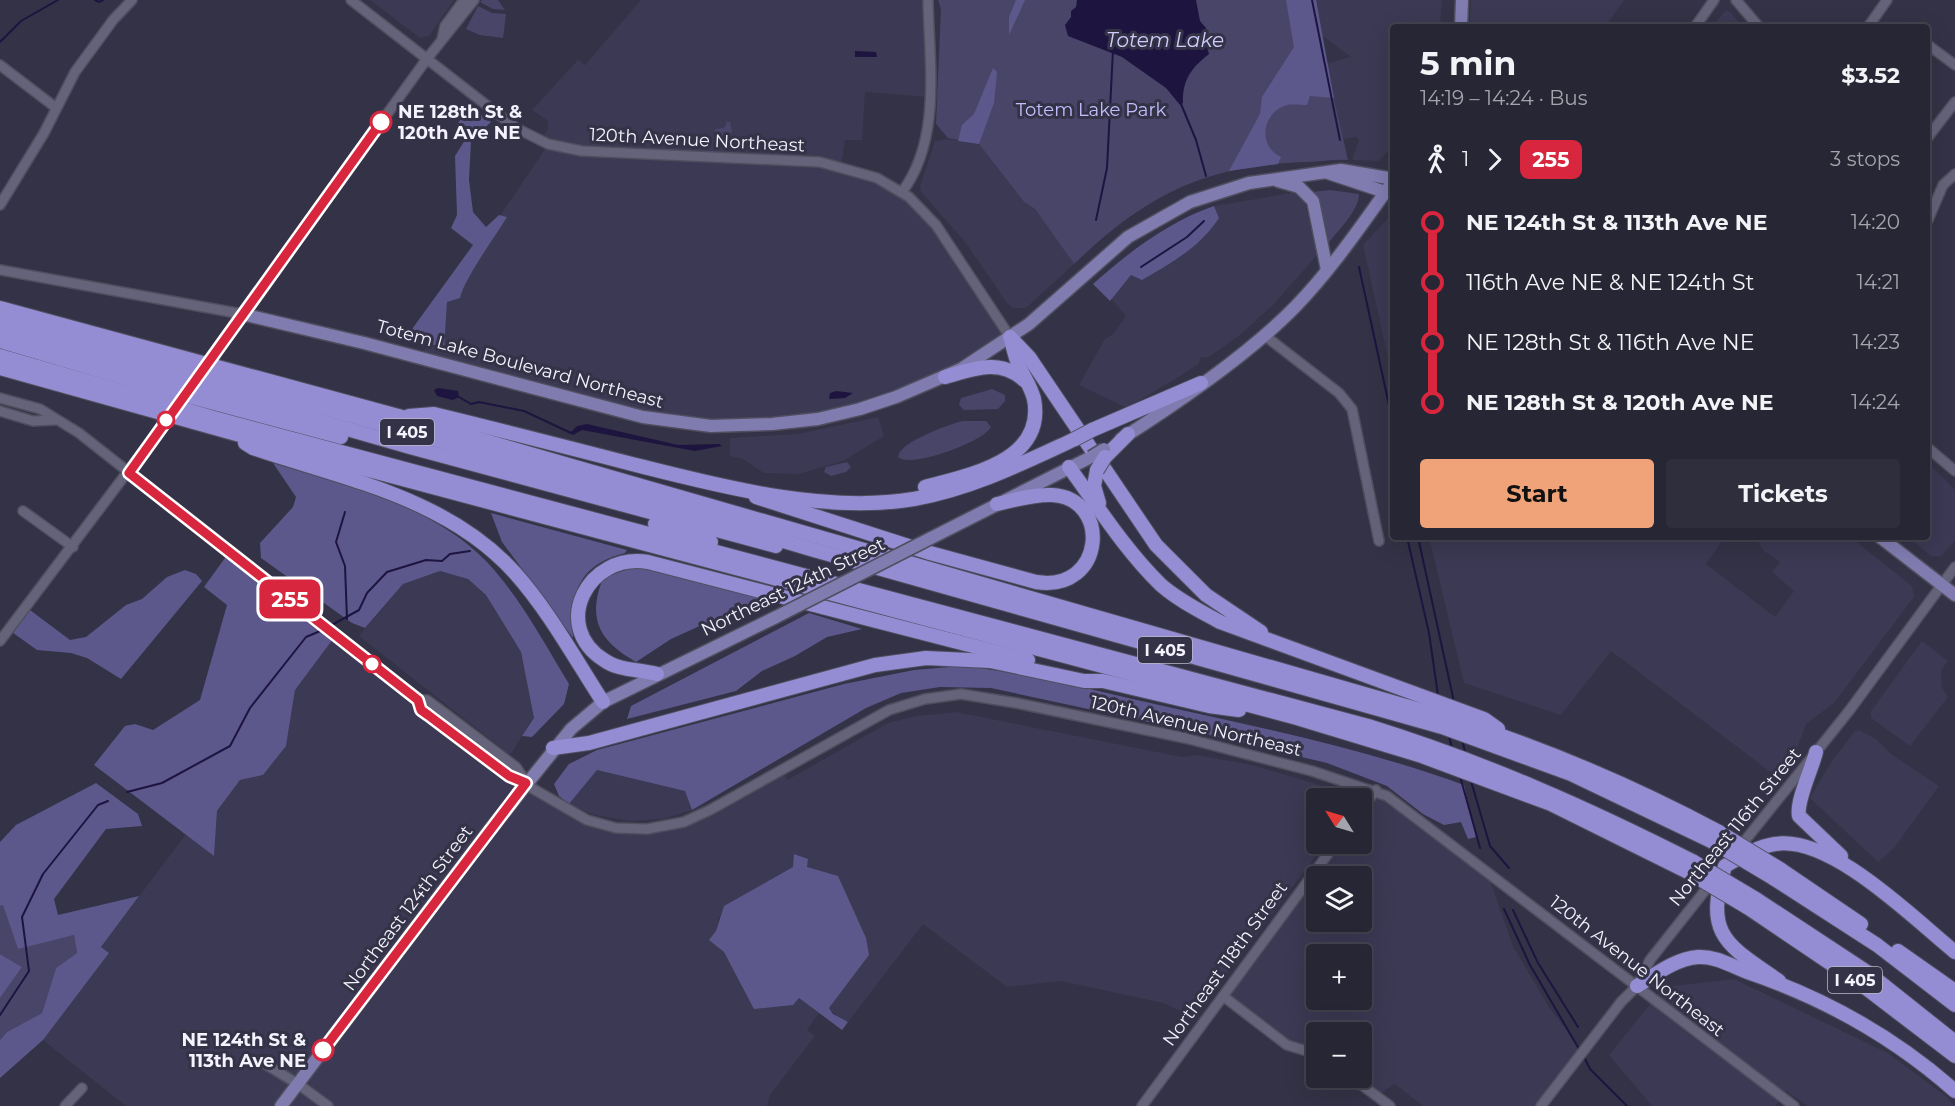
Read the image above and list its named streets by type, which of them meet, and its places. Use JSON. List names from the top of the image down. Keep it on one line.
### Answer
{"streets":{"highway":["I 405"],"main road":["Totem Lake Boulevard Northeast","Northeast 124th Street"],"street":["120th Avenue Northeast","Northeast 116th Street","Northeast 118th Street"]},"crossings":[["120th Avenue Northeast","Totem Lake Boulevard Northeast"],["120th Avenue Northeast","Northeast 124th Street"],["120th Avenue Northeast","Northeast 116th Street"]],"water":["Totem Lake"],"parks":["Totem Lake Park"],"places":["NE 128th St & 120th Ave NE","NE 124th St & 113th Ave NE"],"lines":["bus line 255"],"north":"top left","page":{"on_map":"255","heading":["5 min","14:19 – 14:24 · Bus","$3.52"],"legs":["1","255","3 stops"],"list":[{"name":"NE 124th St & 113th Ave NE","value":"14:20"},{"name":"116th Ave NE & NE 124th St","value":"14:21"},{"name":"NE 128th St & 116th Ave NE","value":"14:23"},{"name":"NE 128th St & 120th Ave NE","value":"14:24"}],"buttons":["Start","Tickets"],"map_buttons":["+","−"]}}
